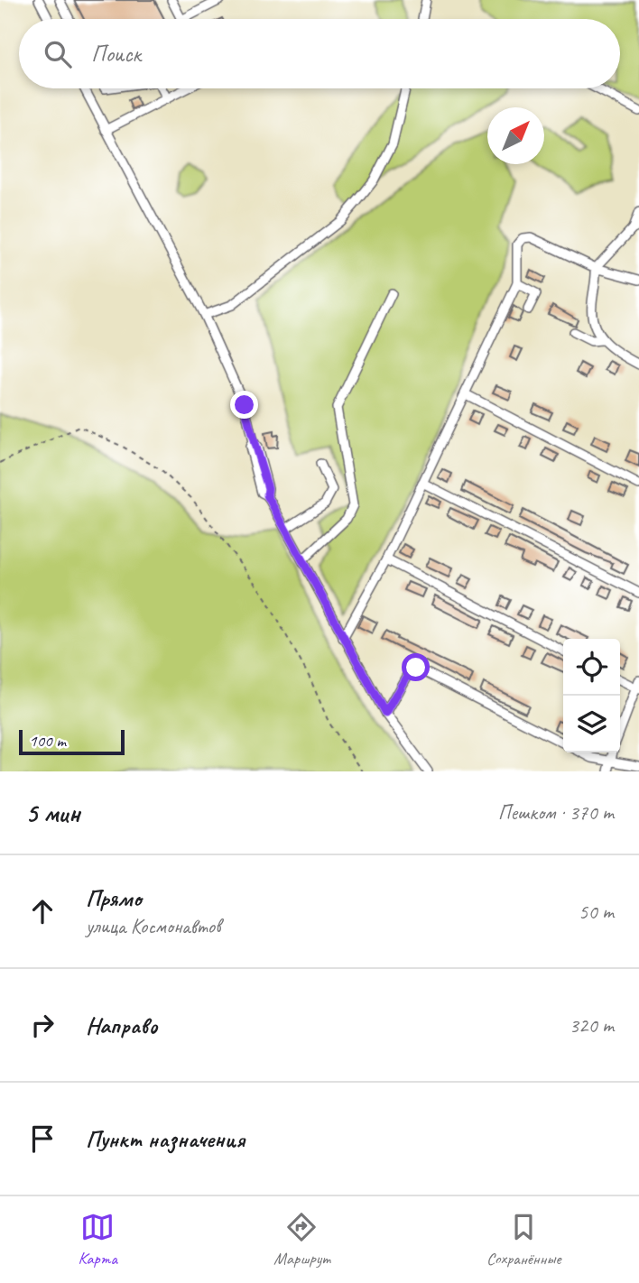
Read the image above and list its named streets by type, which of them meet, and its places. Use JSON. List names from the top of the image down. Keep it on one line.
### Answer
{"scale_bar":"100 m","north":"top right","page":{"search":"Поиск","scale":"100 m","heading":["5 мин","Пешком · 370 m"],"list":[["Прямо","улица Космонавтов","50 m"],["Направо","320 m"],"Пункт назначения"],"nav":["Карта","Маршрут","Сохранённые"]}}
